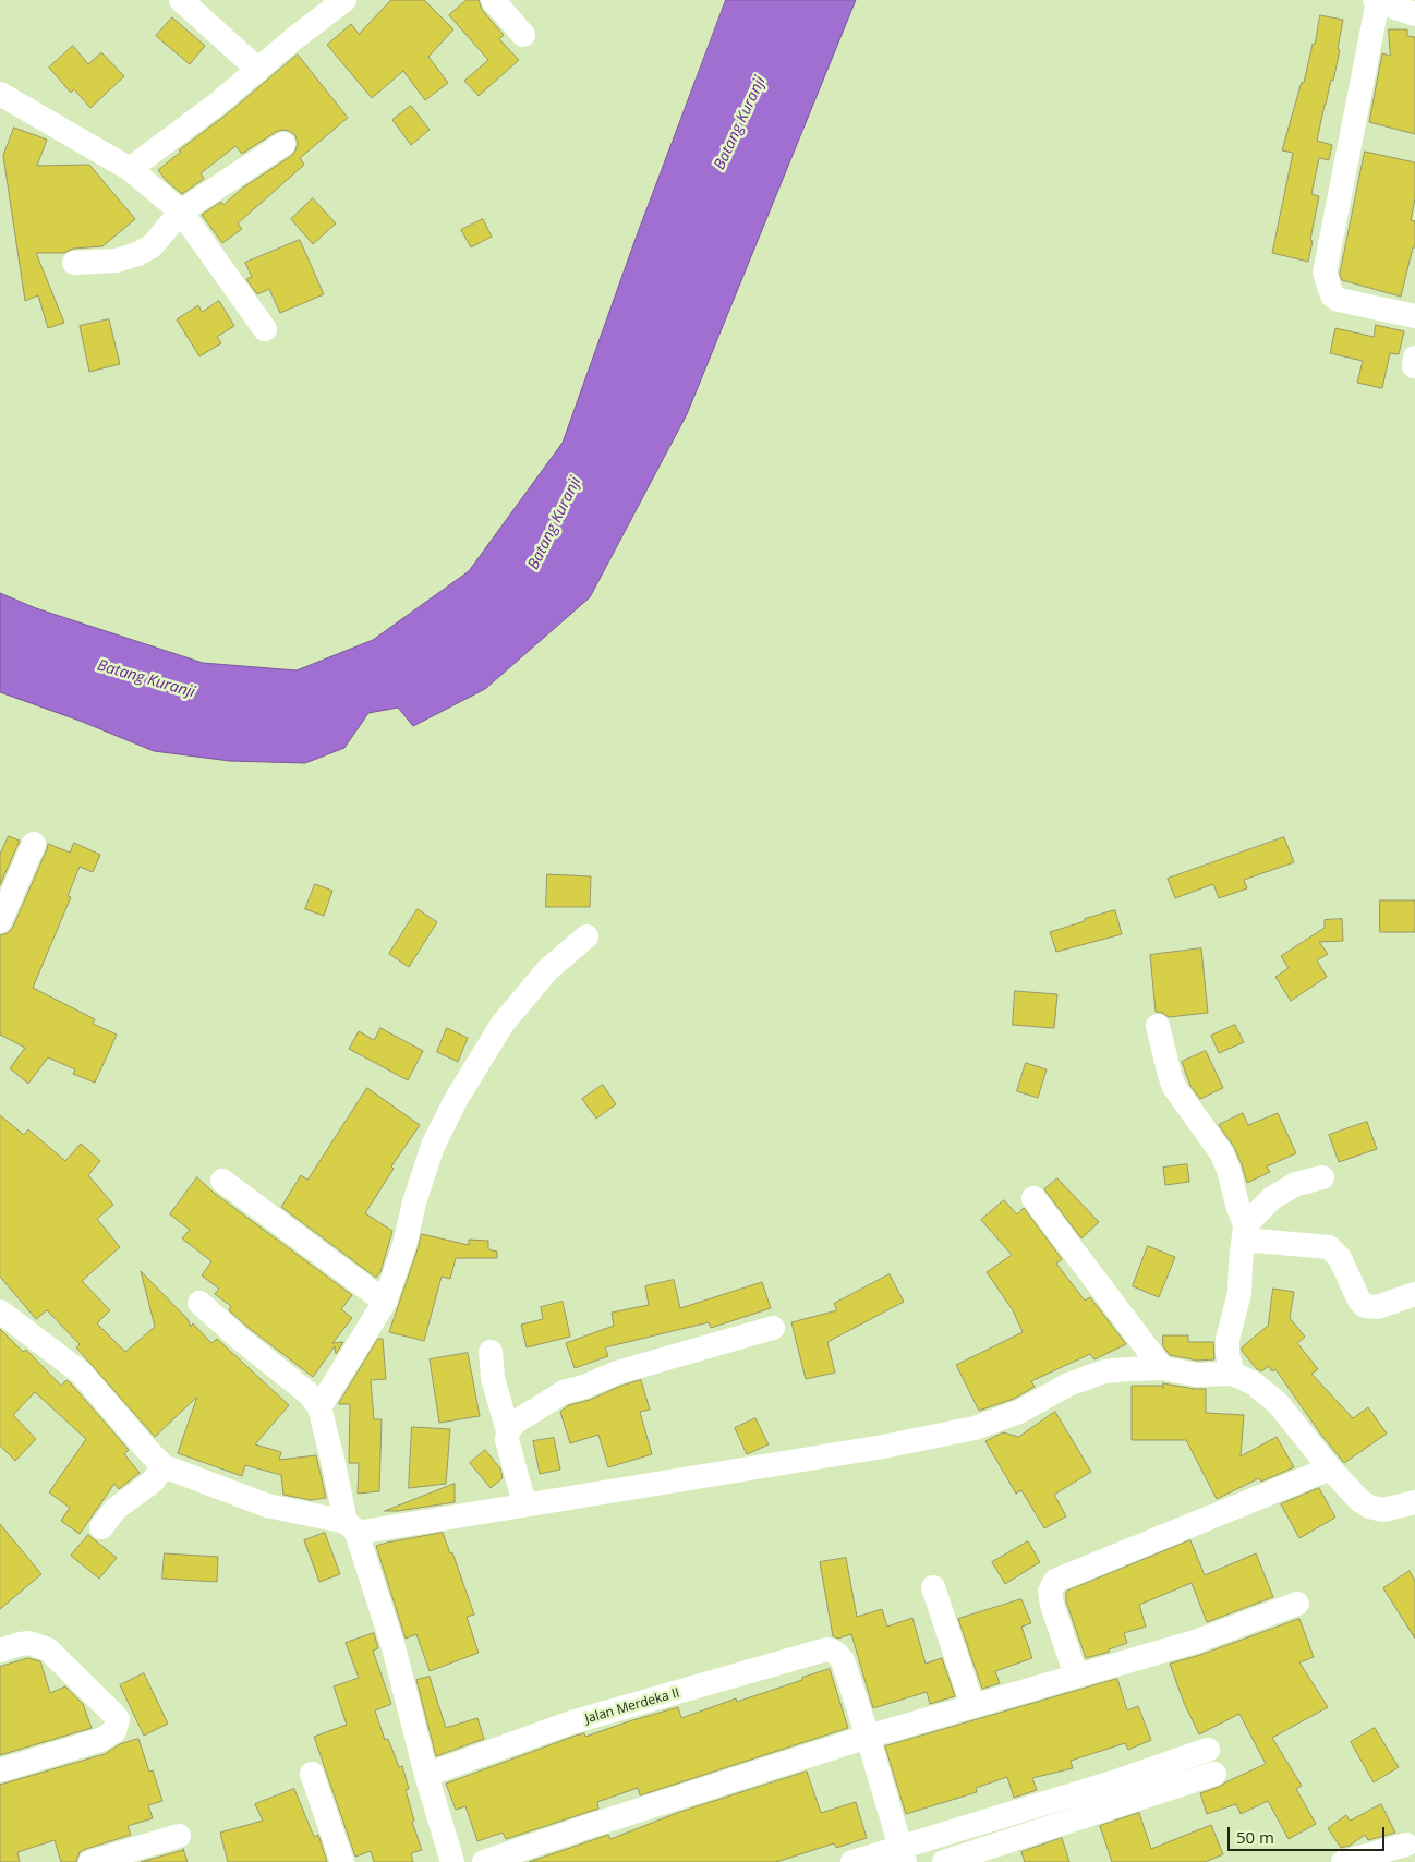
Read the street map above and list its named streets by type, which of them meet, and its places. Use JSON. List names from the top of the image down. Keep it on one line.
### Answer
{"streets":{"street":["Jalan Merdeka II"]},"water":["Batang Kuranji"],"scale_bar":"50 m"}
